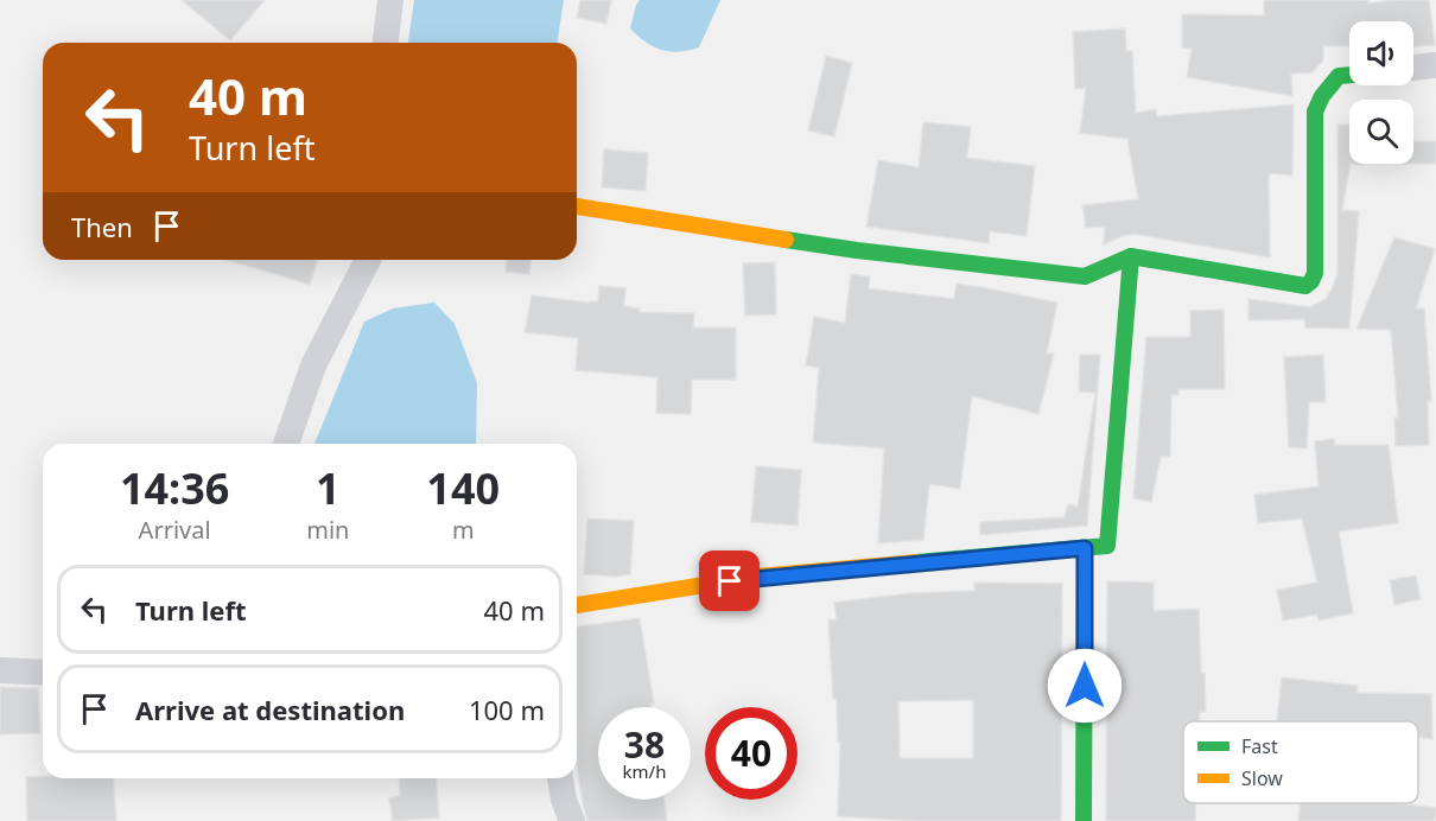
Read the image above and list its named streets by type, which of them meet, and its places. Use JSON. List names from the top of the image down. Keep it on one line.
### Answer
{"legend":["Fast","Slow"],"page":{"turn":["40 m","Turn left"],"then":"Then","eta":["14:36","Arrival","1","min","140","m"],"list":[{"name":"Turn left","value":"40 m"},{"name":"Arrive at destination","value":"100 m"}],"speed":"38 km/h","limit":"40"}}
